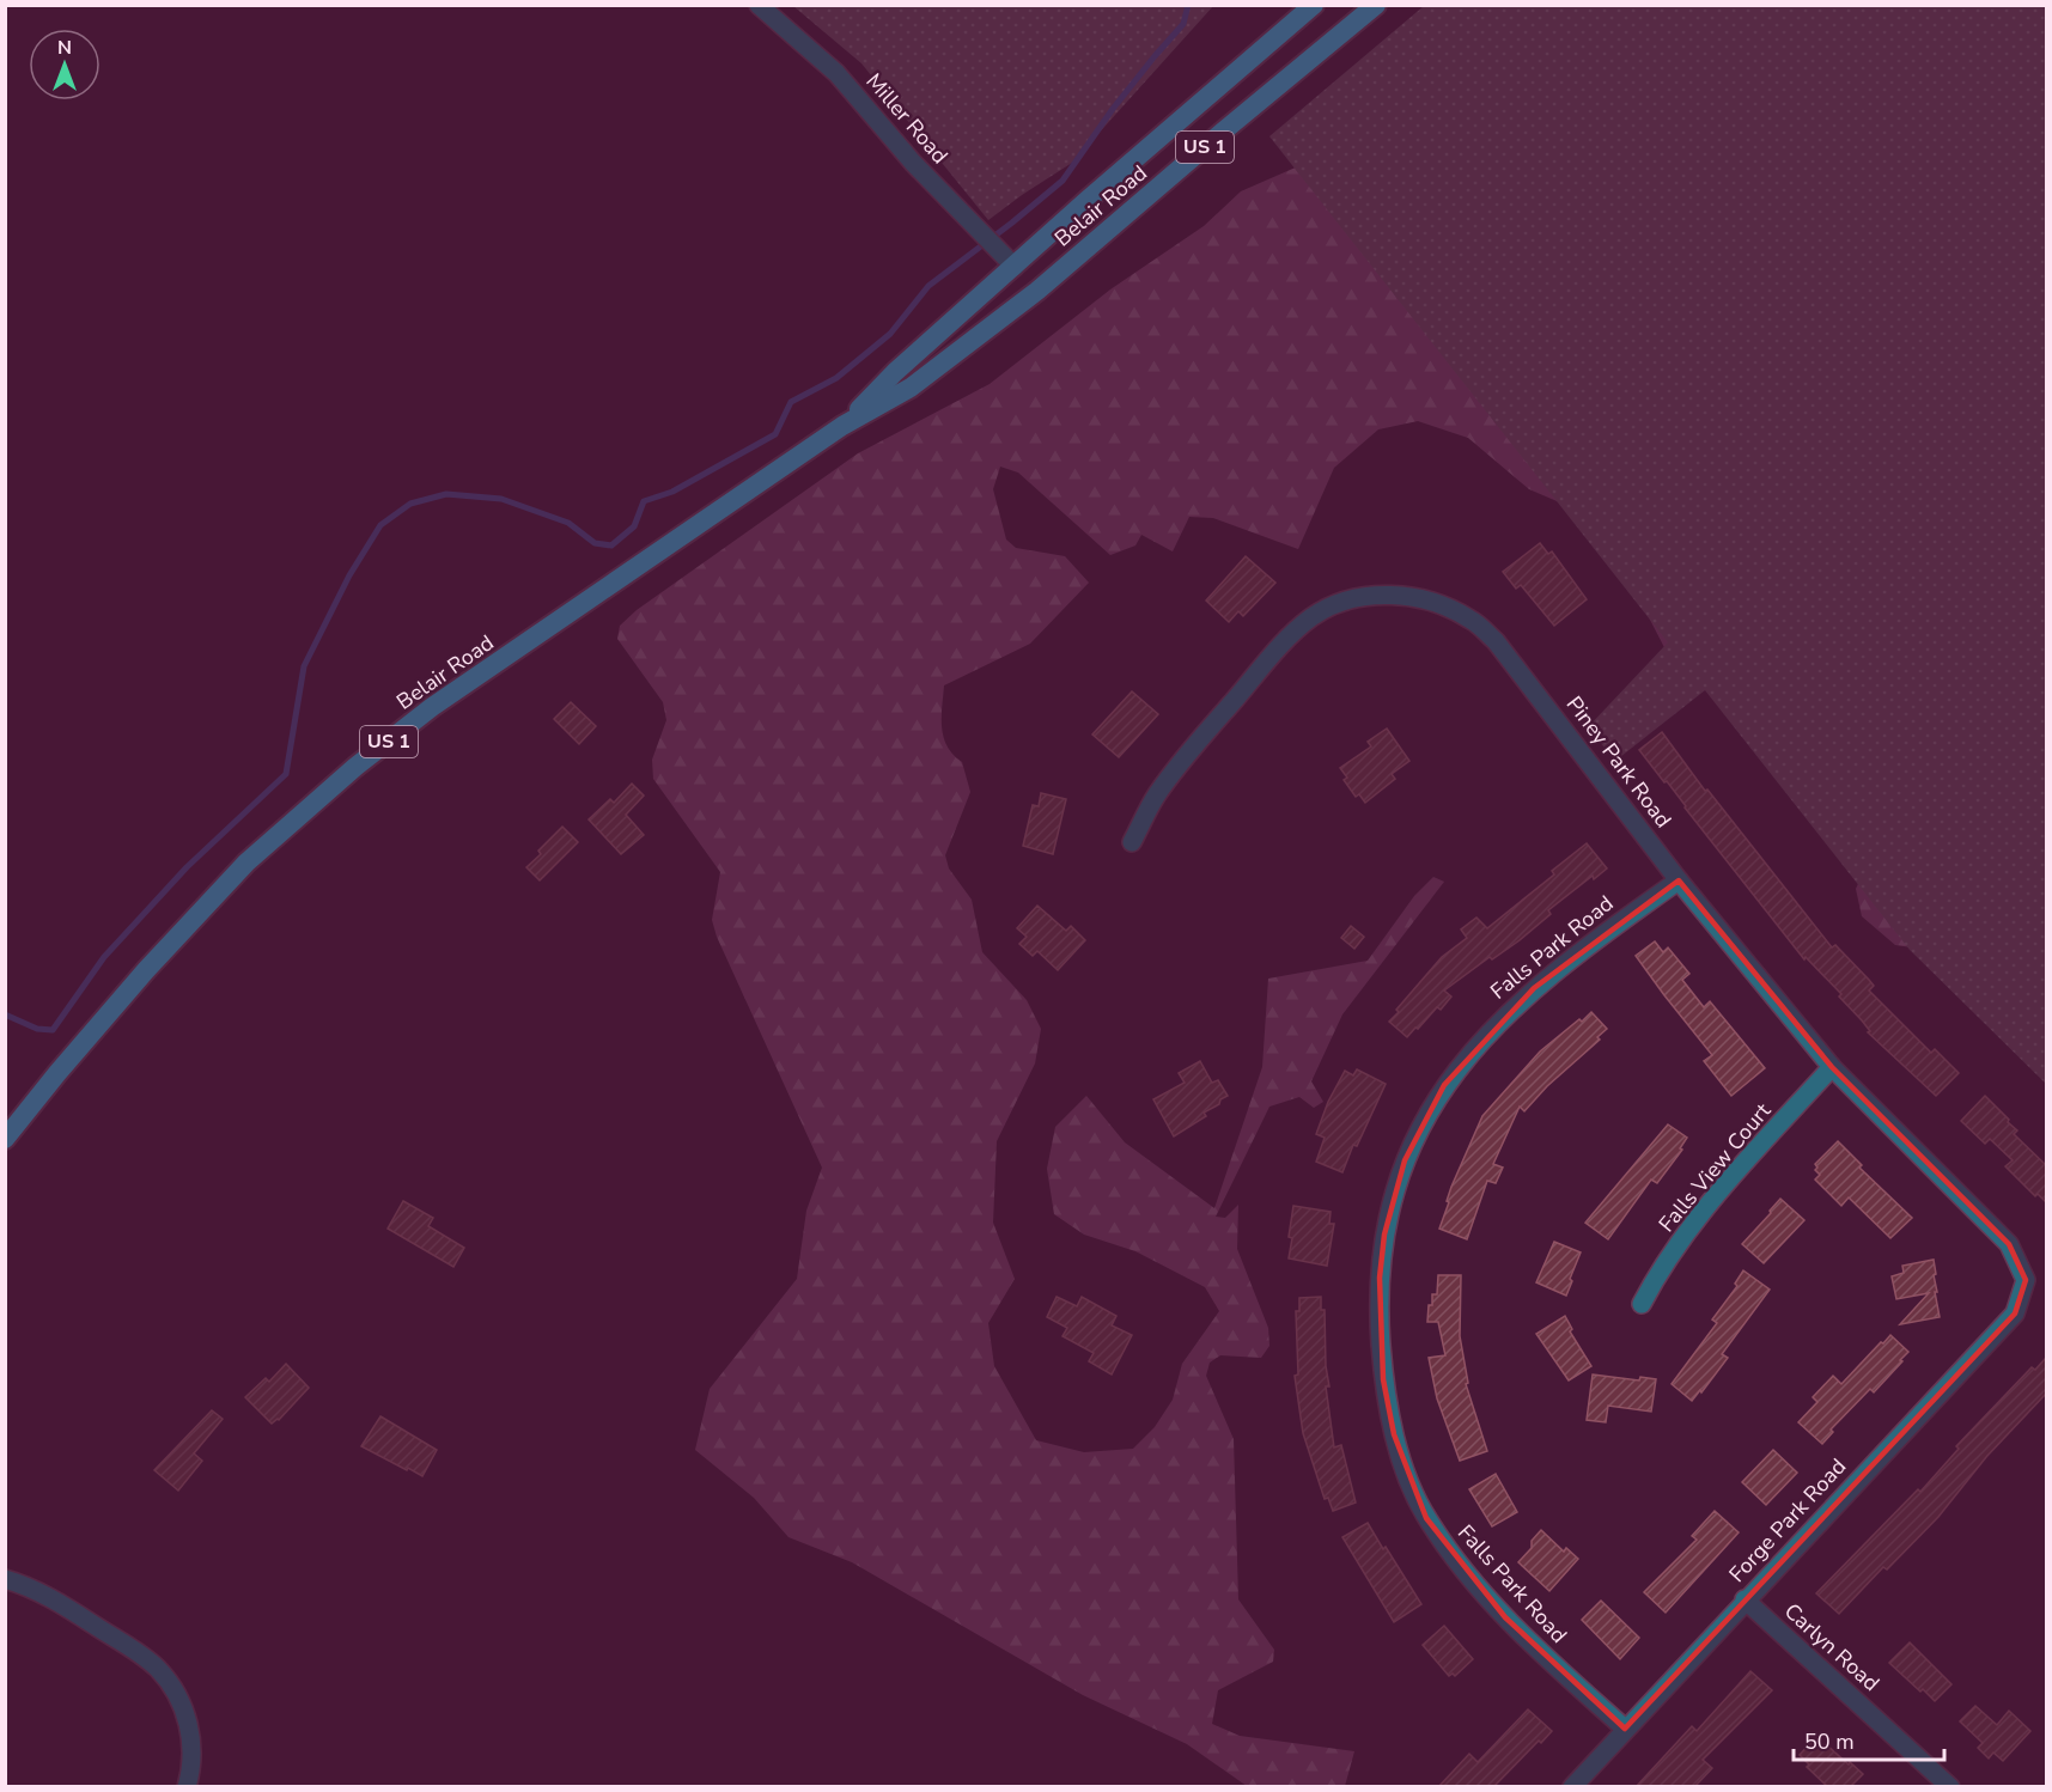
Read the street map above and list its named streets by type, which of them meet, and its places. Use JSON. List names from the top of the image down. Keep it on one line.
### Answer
{"streets":{"highway":["US 1","Belair Road"],"street":["Miller Road","Piney Park Road","Falls Park Road","Falls View Court","Forge Park Road","Carlyn Road"]},"crossings":[["Miller Road","Belair Road"],["Piney Park Road","Falls Park Road"],["Piney Park Road","Falls View Court"],["Piney Park Road","Forge Park Road"],["Falls Park Road","Forge Park Road"],["Forge Park Road","Carlyn Road"]],"scale_bar":"50 m","north":"top"}
